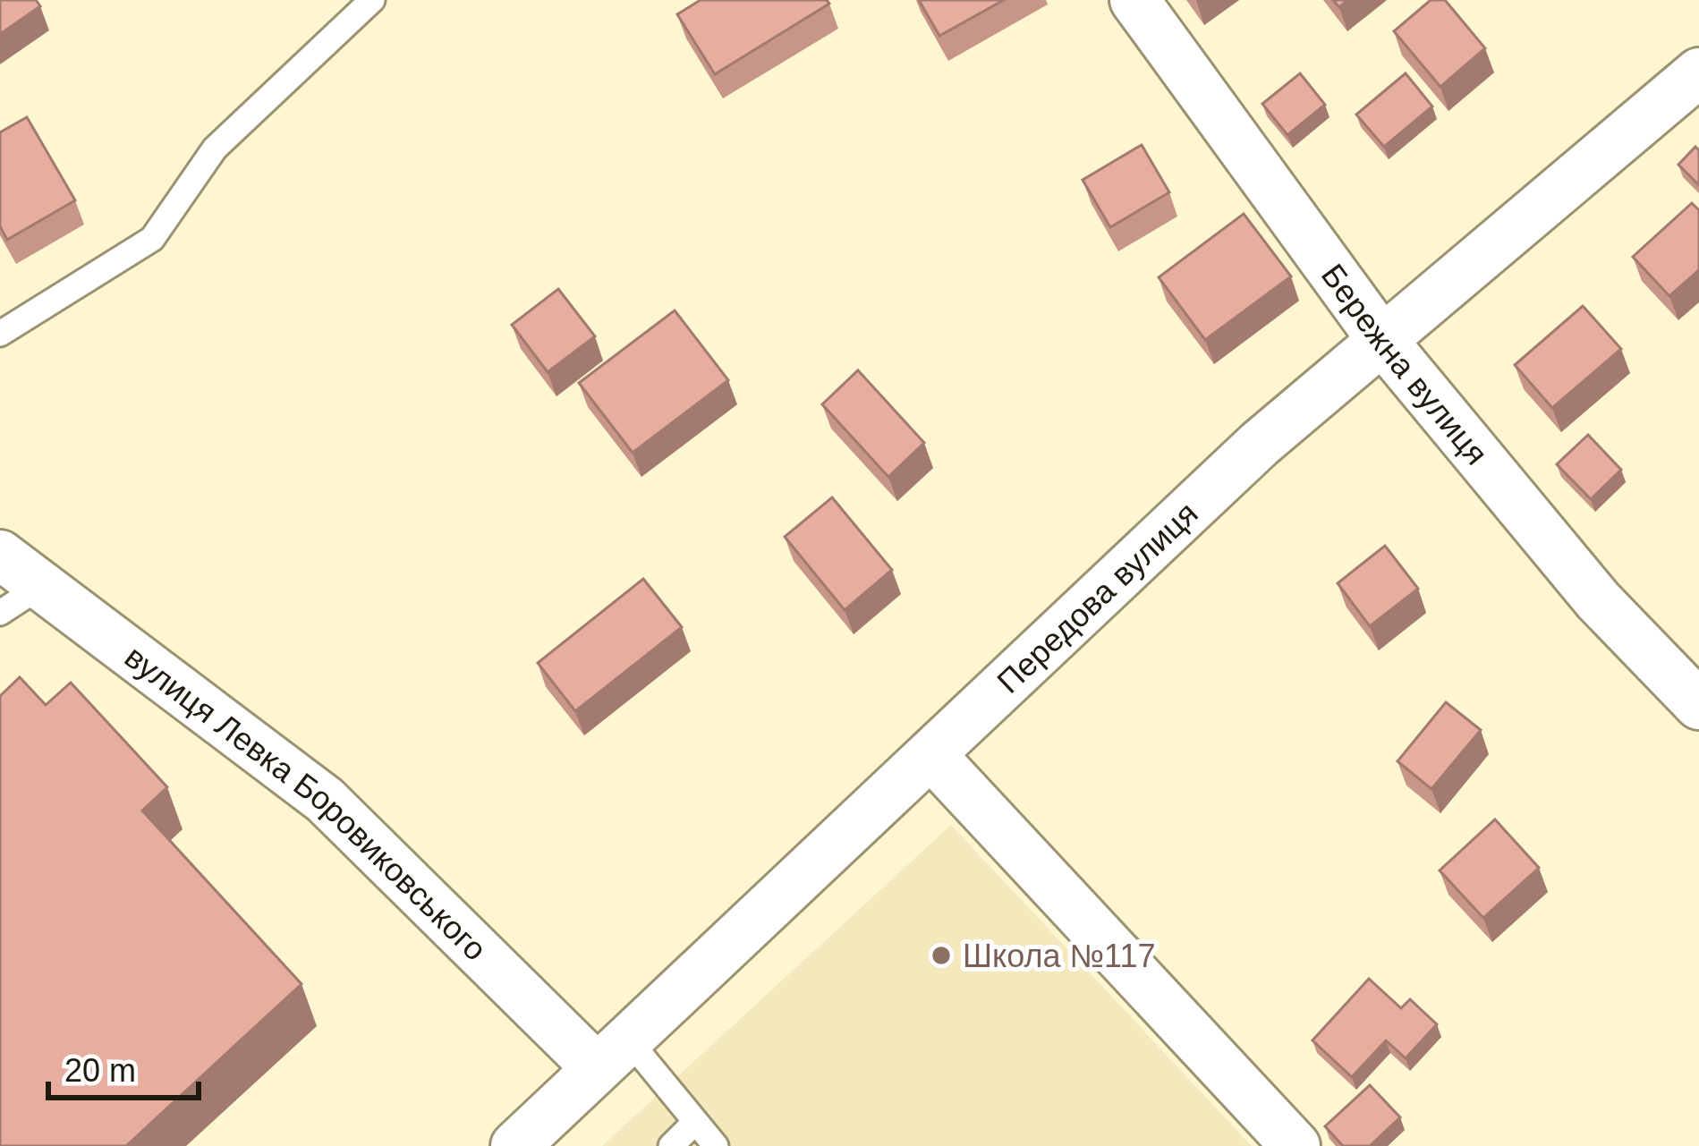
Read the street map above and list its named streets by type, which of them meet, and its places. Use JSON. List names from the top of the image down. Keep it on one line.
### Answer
{"streets":{"street":["Бережна вулиця","Передова вулиця","вулиця Левка Боровиковського"]},"crossings":[["Бережна вулиця","Передова вулиця"],["Передова вулиця","вулиця Левка Боровиковського"]],"places":["Школа №117"],"scale_bar":"20 m"}
